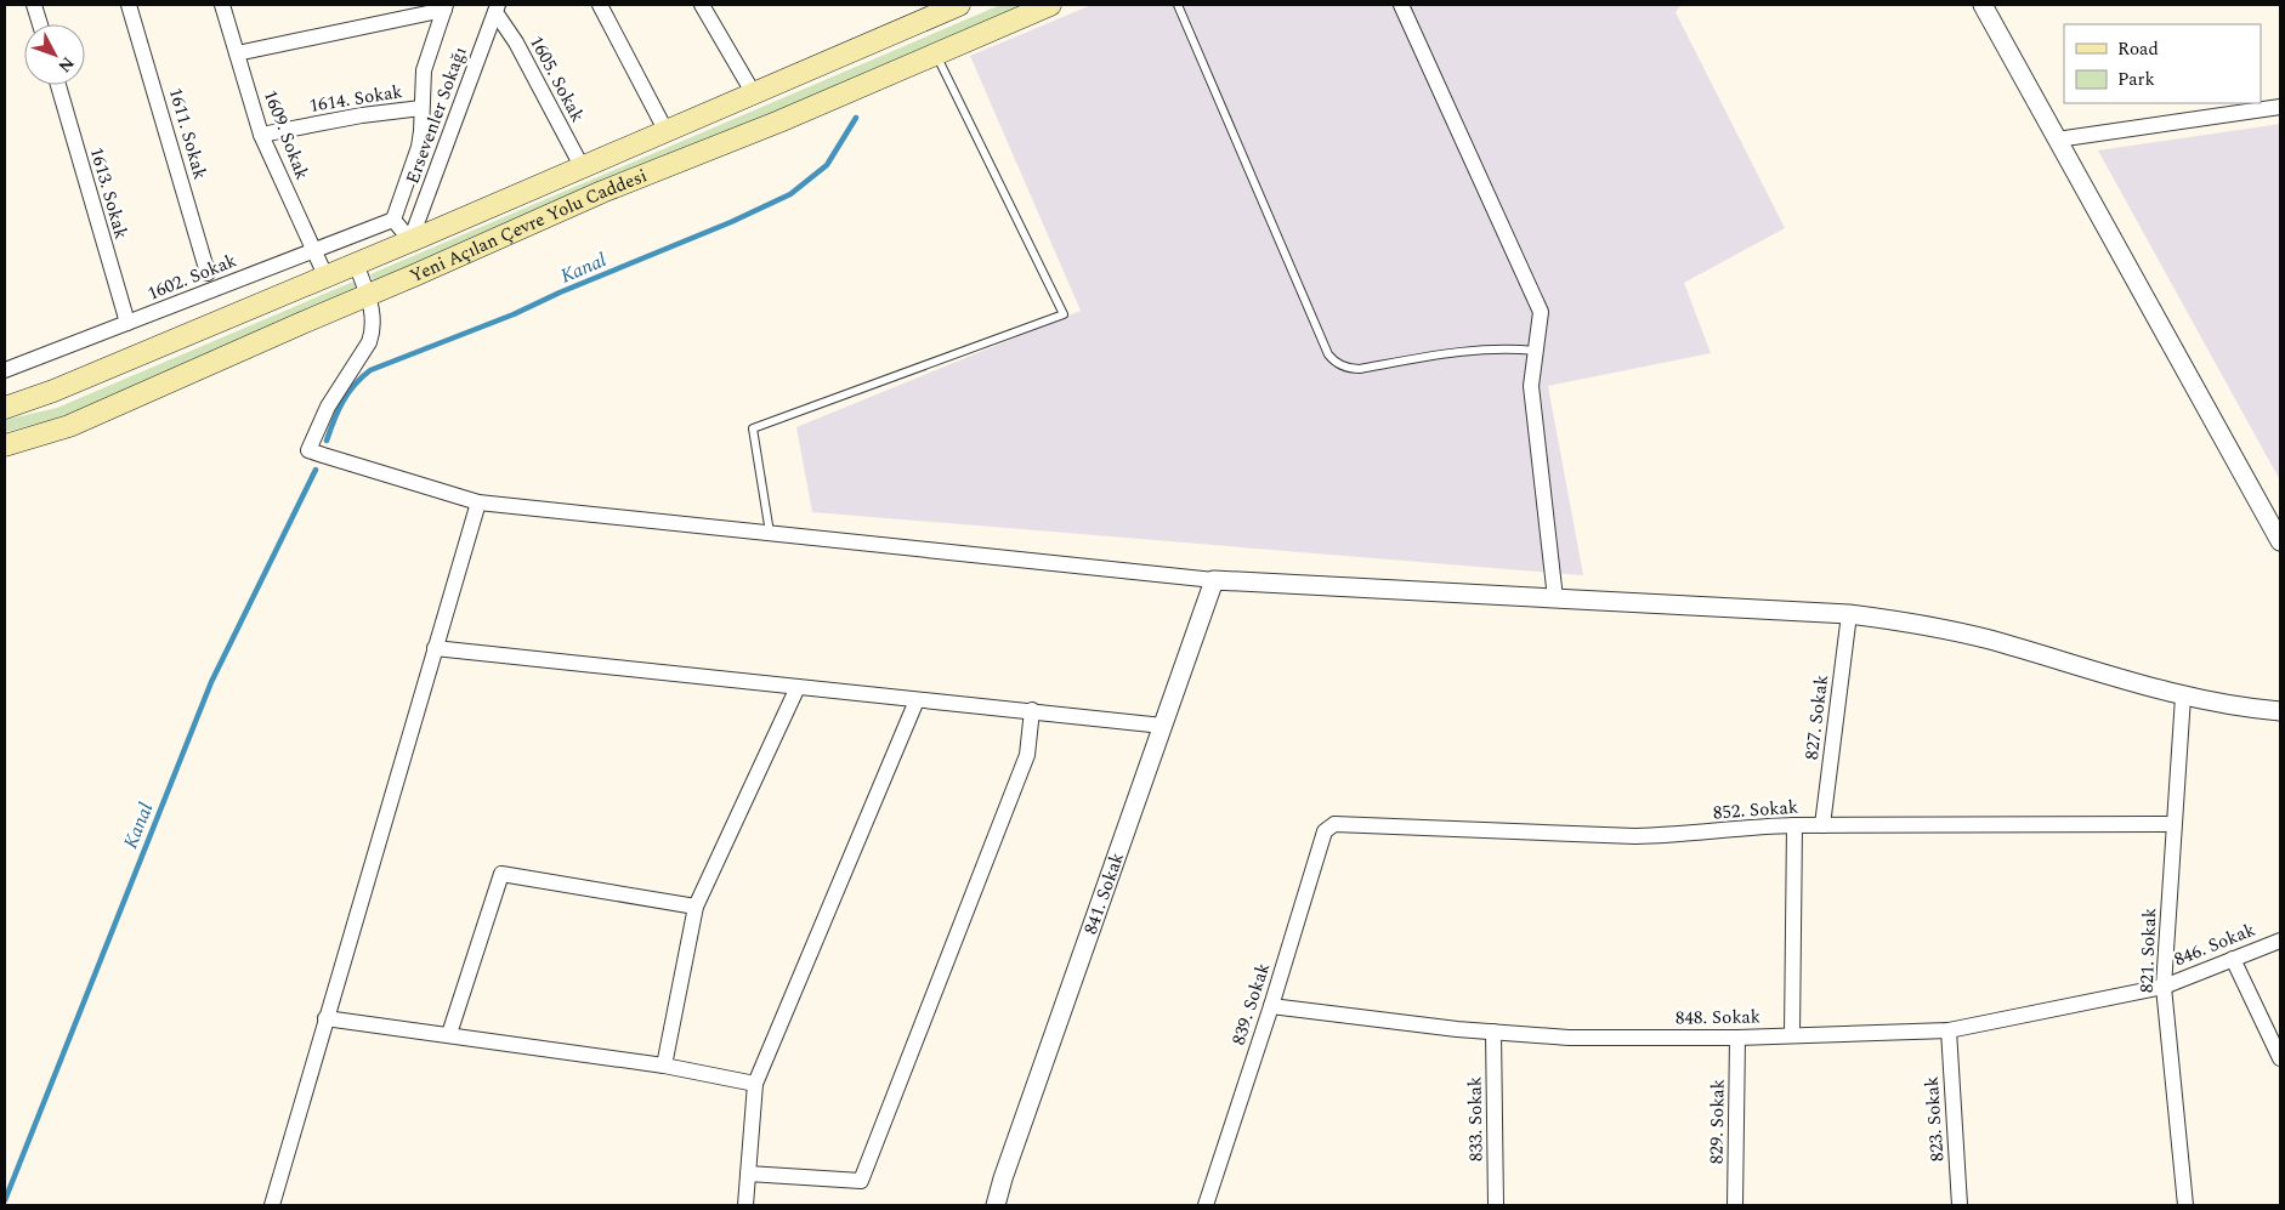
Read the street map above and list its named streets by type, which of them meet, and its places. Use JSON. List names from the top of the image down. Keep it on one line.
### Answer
{"streets":{"main road":["Yeni Açılan Çevre Yolu Caddesi"],"street":["1605. Sokak","1614. Sokak","Ersevenler Sokağı","1611. Sokak","1609. Sokak","1613. Sokak","1602. Sokak","827. Sokak","852. Sokak","841. Sokak","846. Sokak","821. Sokak","839. Sokak","848. Sokak","833. Sokak","823. Sokak","829. Sokak"]},"crossings":[["1605. Sokak","Ersevenler Sokağı"],["1605. Sokak","Yeni Açılan Çevre Yolu Caddesi"],["1614. Sokak","1609. Sokak"],["Ersevenler Sokağı","Yeni Açılan Çevre Yolu Caddesi"],["1609. Sokak","Yeni Açılan Çevre Yolu Caddesi"],["1609. Sokak","1602. Sokak"],["1613. Sokak","1602. Sokak"],["827. Sokak","852. Sokak"],["852. Sokak","821. Sokak"],["852. Sokak","839. Sokak"],["846. Sokak","821. Sokak"],["846. Sokak","848. Sokak"],["821. Sokak","848. Sokak"],["839. Sokak","848. Sokak"],["848. Sokak","833. Sokak"],["848. Sokak","823. Sokak"],["848. Sokak","829. Sokak"]],"water":["Kanal"],"legend":["Road","Park"],"north":"bottom right"}
